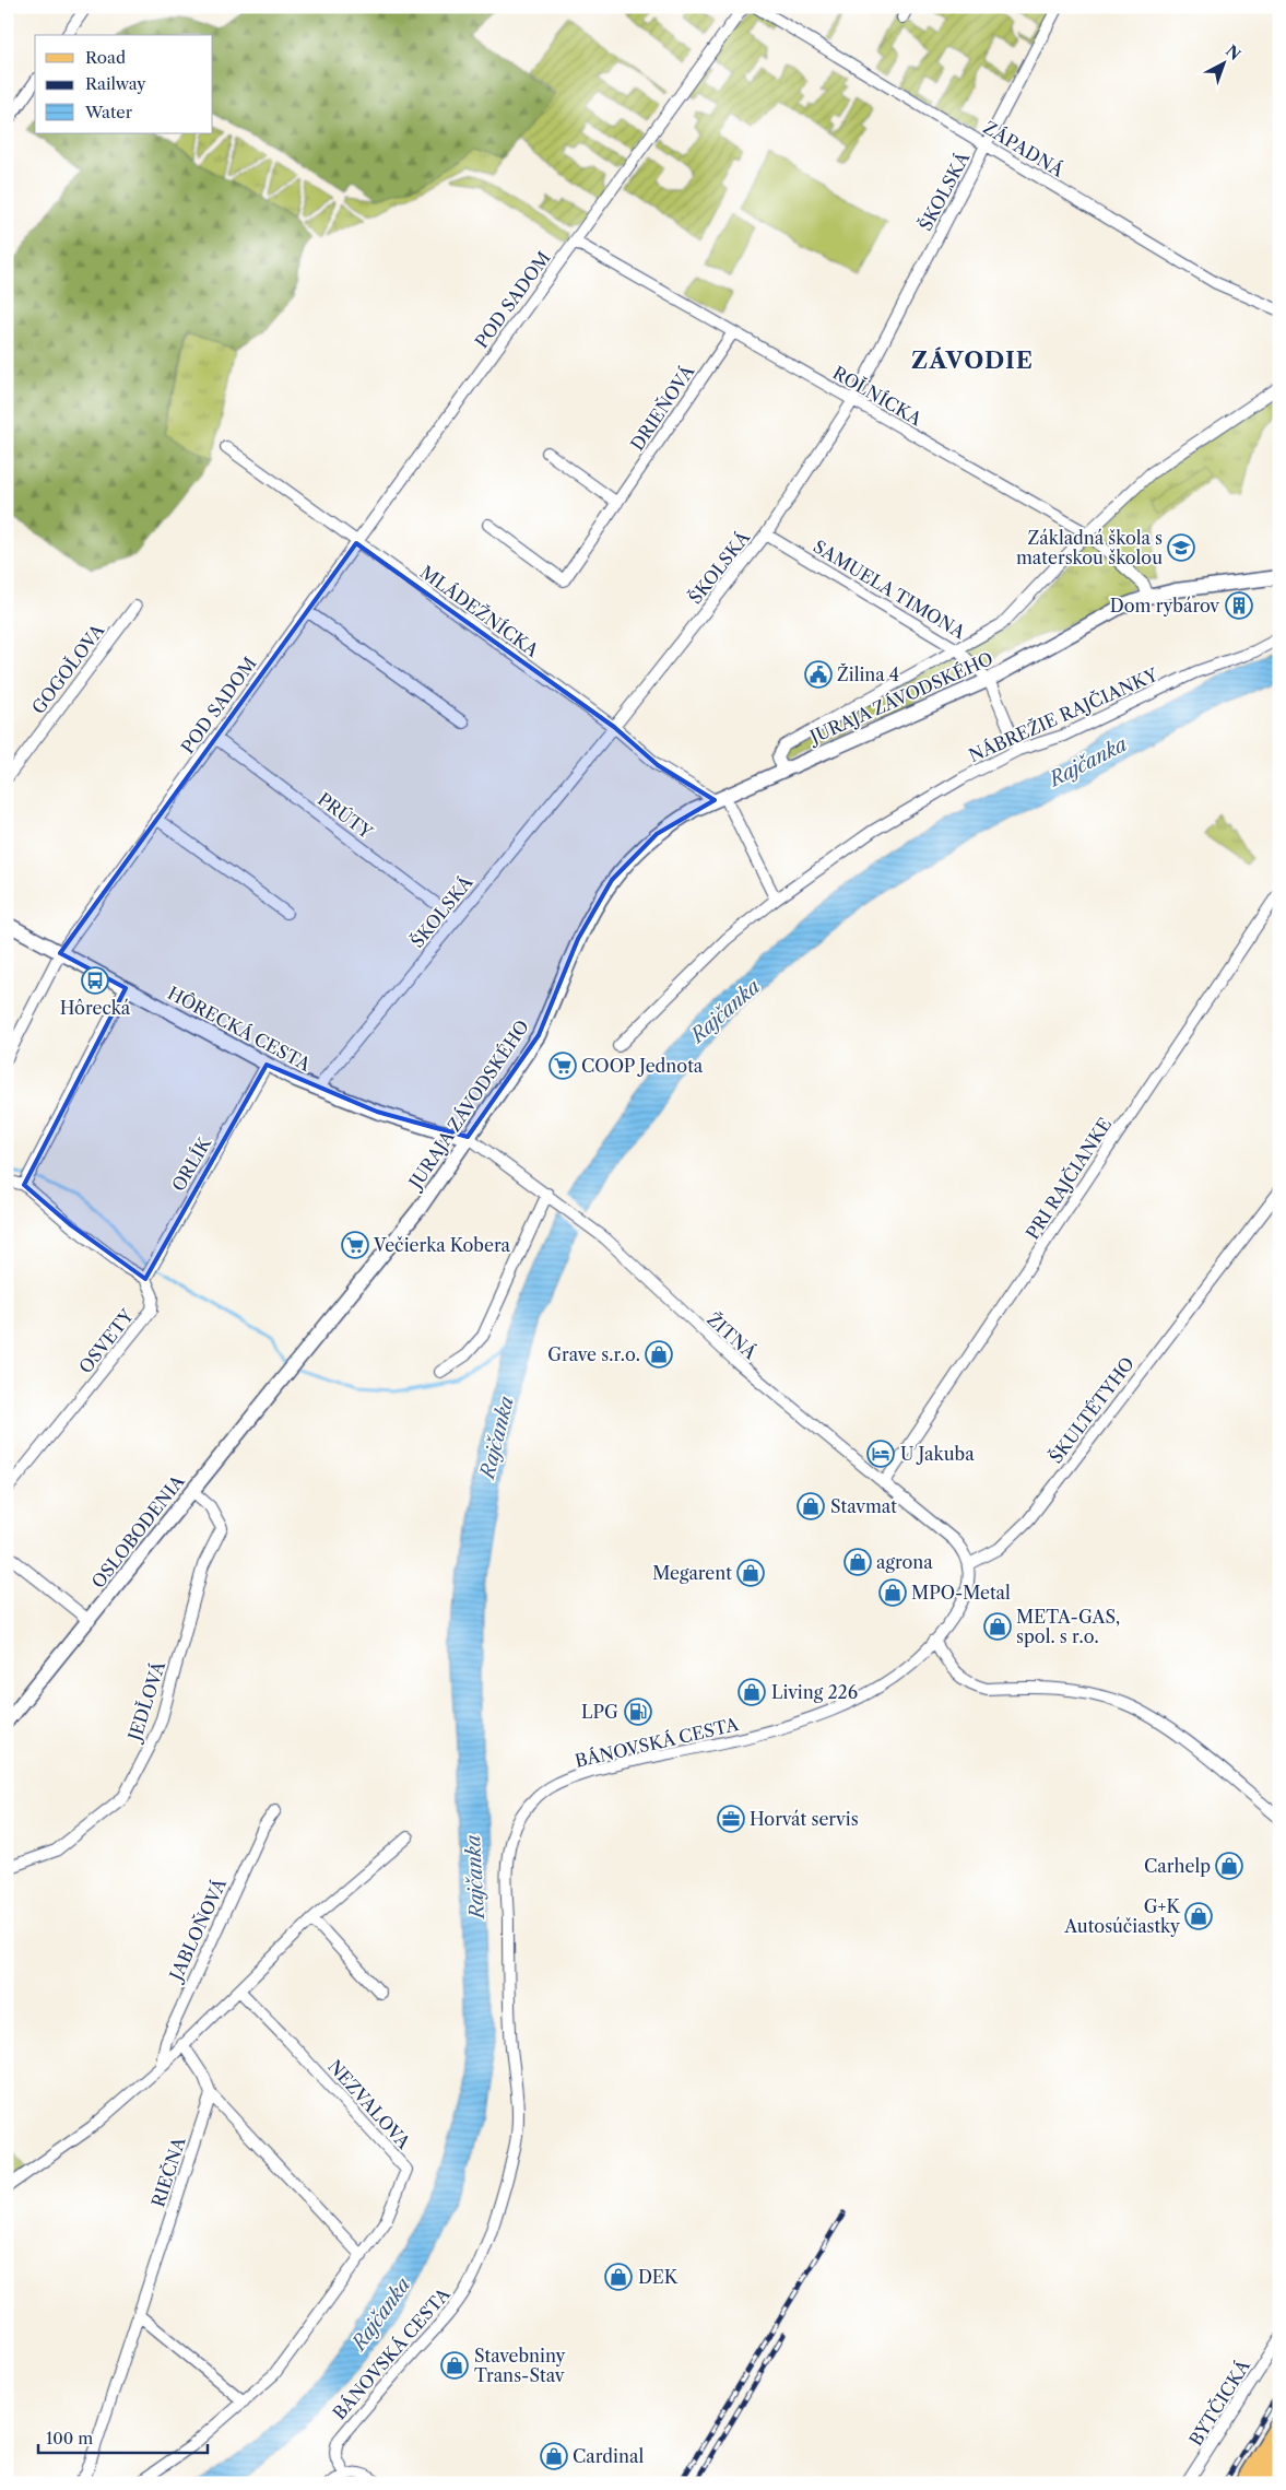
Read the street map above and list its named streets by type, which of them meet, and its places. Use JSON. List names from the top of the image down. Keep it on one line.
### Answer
{"streets":{"street":["ZÁPADNÁ","ŠKOLSKÁ","POD SADOM","ROĽNÍCKA","DRIEŇOVÁ","SAMUELA TIMONA","MLÁDEŽNÍCKA","GOGOĽOVA","JURAJA ZÁVODSKÉHO","NÁBREŽIE RAJČIANKY","PRÚTY","HÔRECKÁ CESTA","ORLÍK","PRI RAJČIANKE","ŽITNÁ","OSVETY","ŠKULTÉTYHO","OSLOBODENIA","JEDĽOVÁ","BÁNOVSKÁ CESTA","JABLOŇOVÁ","NEZVALOVA","RIEČNA","BYTČICKÁ"]},"crossings":[["ZÁPADNÁ","ŠKOLSKÁ"],["ŠKOLSKÁ","ROĽNÍCKA"],["ŠKOLSKÁ","SAMUELA TIMONA"],["ŠKOLSKÁ","MLÁDEŽNÍCKA"],["ŠKOLSKÁ","PRÚTY"],["ŠKOLSKÁ","HÔRECKÁ CESTA"],["POD SADOM","ROĽNÍCKA"],["POD SADOM","MLÁDEŽNÍCKA"],["POD SADOM","PRÚTY"],["POD SADOM","HÔRECKÁ CESTA"],["ROĽNÍCKA","DRIEŇOVÁ"],["ROĽNÍCKA","JURAJA ZÁVODSKÉHO"],["SAMUELA TIMONA","JURAJA ZÁVODSKÉHO"],["MLÁDEŽNÍCKA","JURAJA ZÁVODSKÉHO"],["JURAJA ZÁVODSKÉHO","HÔRECKÁ CESTA"],["JURAJA ZÁVODSKÉHO","ŽITNÁ"],["JURAJA ZÁVODSKÉHO","OSLOBODENIA"],["HÔRECKÁ CESTA","ORLÍK"],["HÔRECKÁ CESTA","ŽITNÁ"],["ORLÍK","OSVETY"],["PRI RAJČIANKE","ŽITNÁ"],["ŽITNÁ","ŠKULTÉTYHO"],["OSLOBODENIA","JEDĽOVÁ"]],"districts":["ZÁVODIE"],"water":["Rajčanka"],"places":{"school or university":["Základná škola s materskou školou"],"building":["Dom rybárov"],"public building":["Žilina 4"],"bus stop":["Hôrecká"],"supermarket":["COOP Jednota","Večierka Kobera"],"shop":["Grave s.r.o.","Stavmat","agrona","Megarent","MPO-Metal","META-GAS, spol. s r.o.","Living 226","Carhelp","G+K Autosúčiastky","DEK","Stavebniny Trans-Stav","Cardinal"],"hotel":["U Jakuba"],"fuel station":["LPG"],"office":["Horvát servis"]},"legend":["Road","Railway","Water"],"scale_bar":"100 m","north":"top right"}
